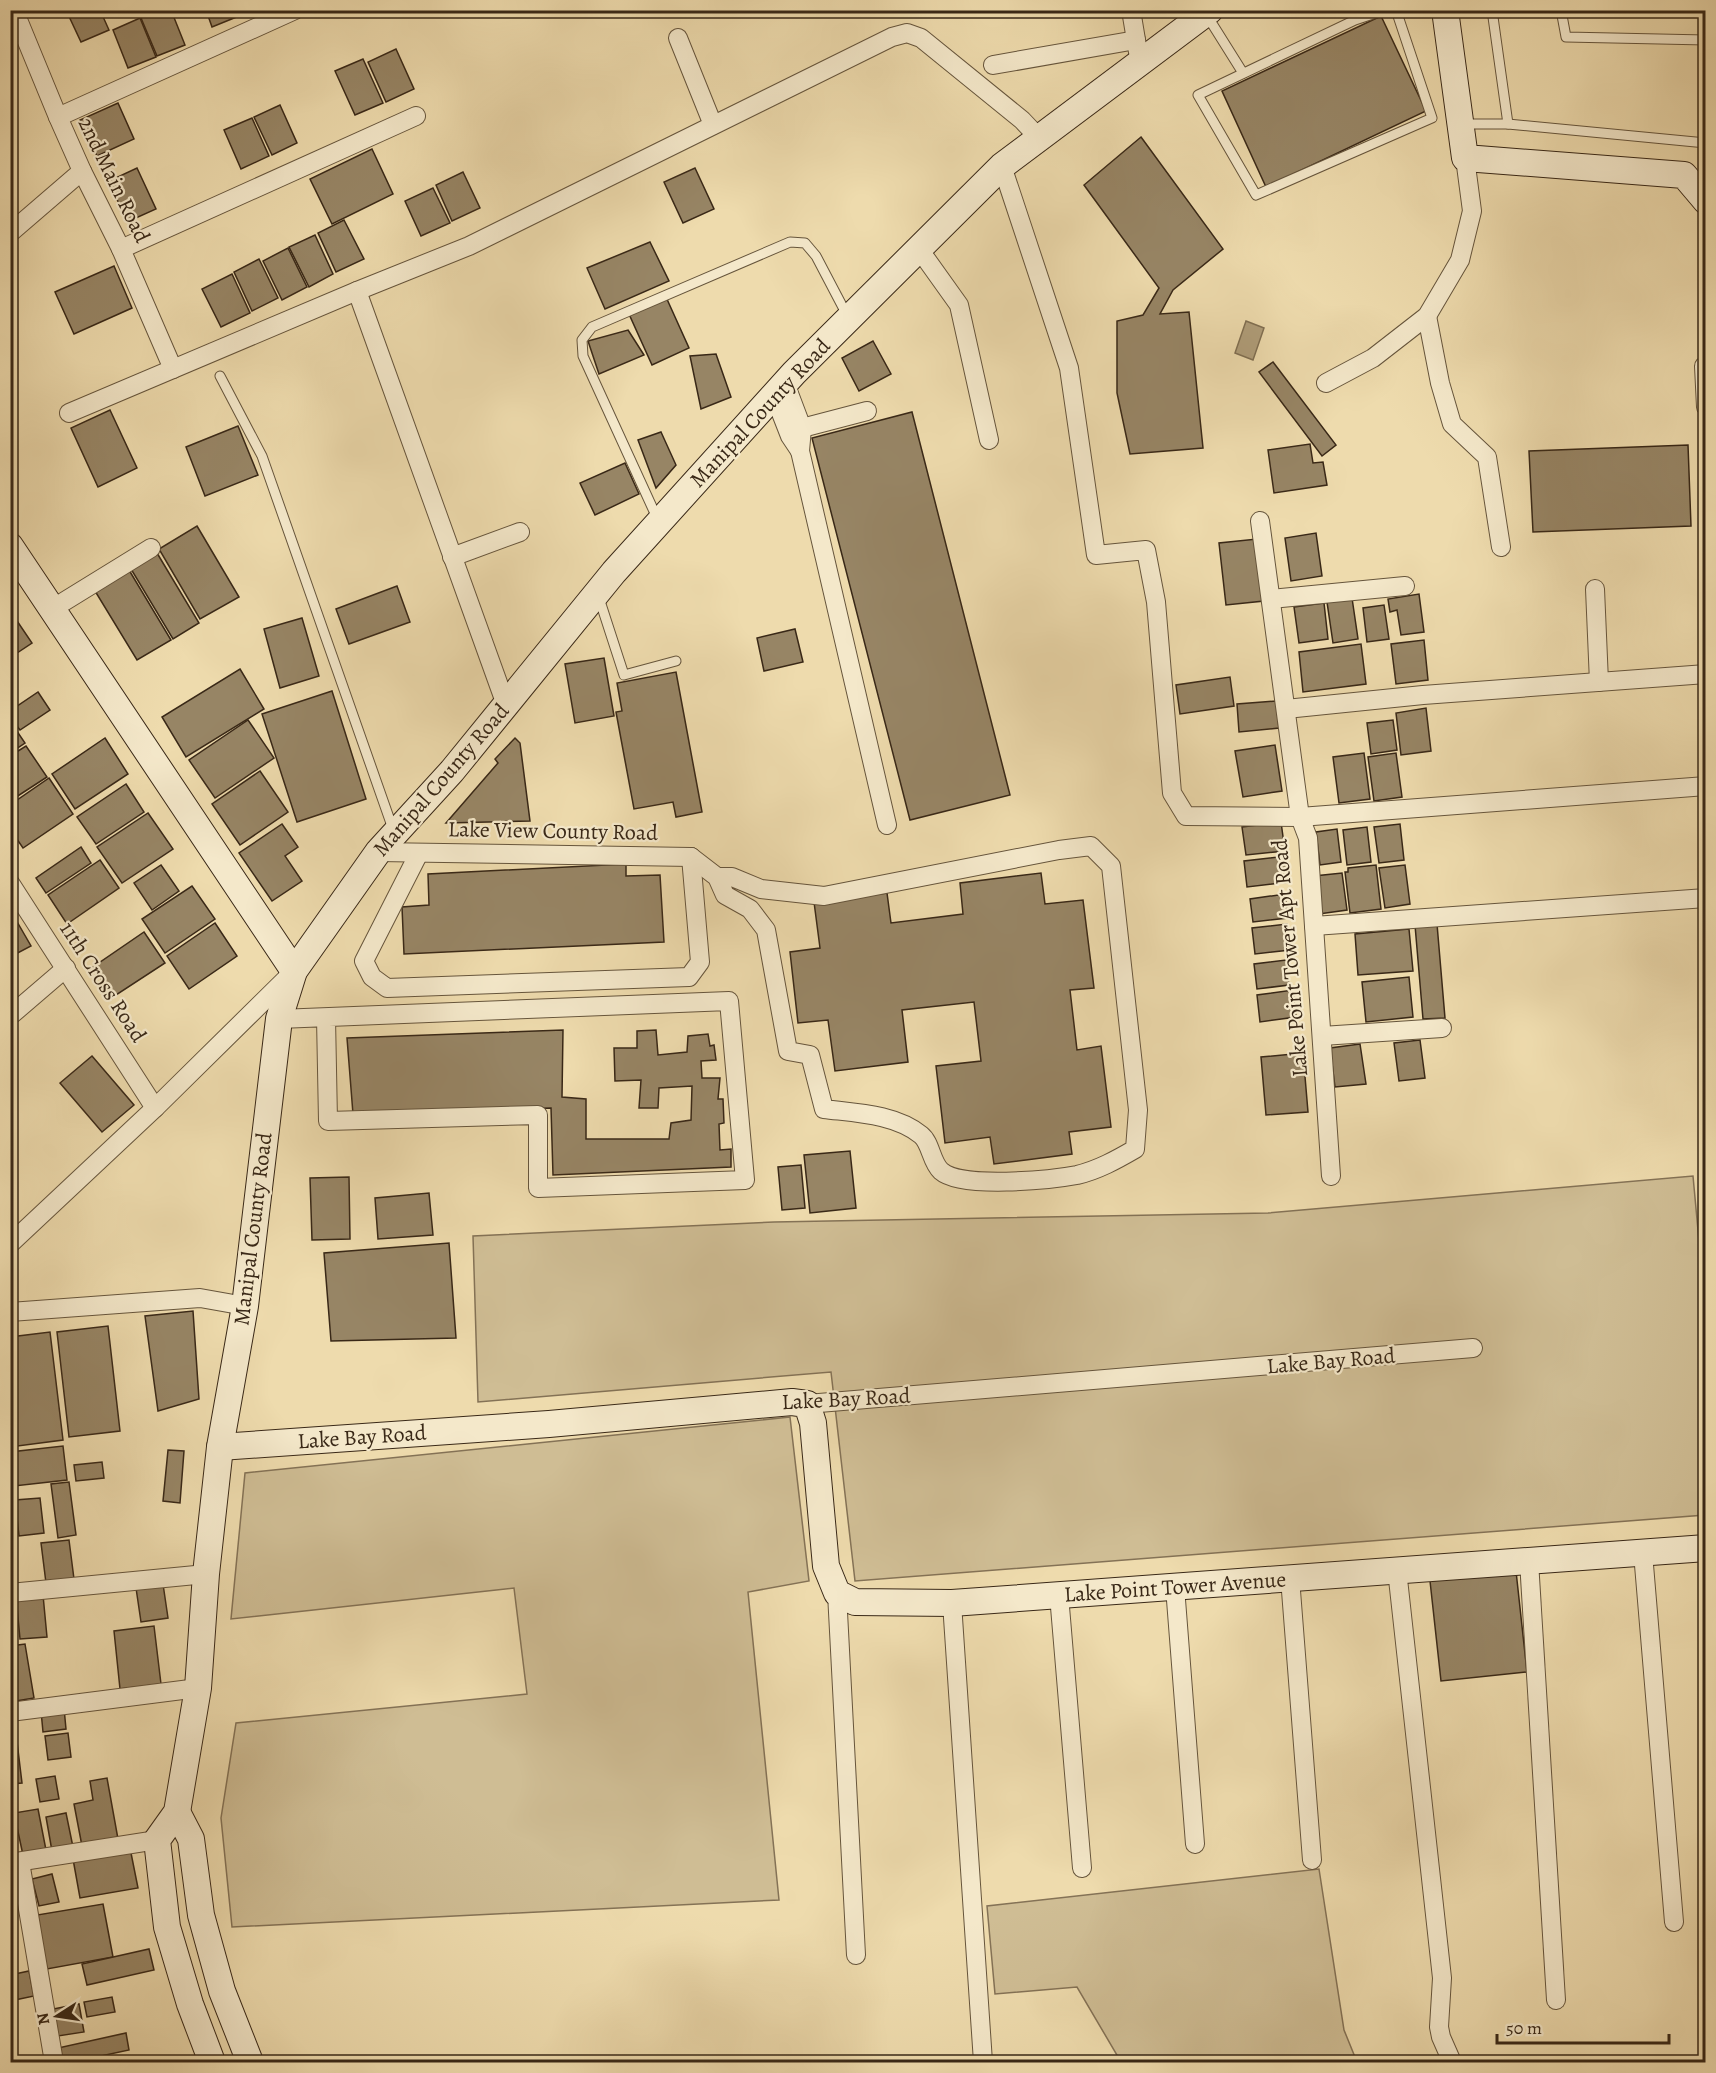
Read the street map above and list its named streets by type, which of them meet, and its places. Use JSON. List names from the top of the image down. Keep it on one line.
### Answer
{"streets":{"main road":["Manipal County Road","Lake Bay Road","Lake Point Tower Avenue"],"street":["2nd Main Road","Lake View County Road","Lake Point Tower Apt Road","11th Cross Road"]},"crossings":[["Manipal County Road","Lake View County Road"],["Manipal County Road","Lake Point Tower Apt Road"],["Manipal County Road","Lake Bay Road"]],"scale_bar":"50 m","north":"left"}
